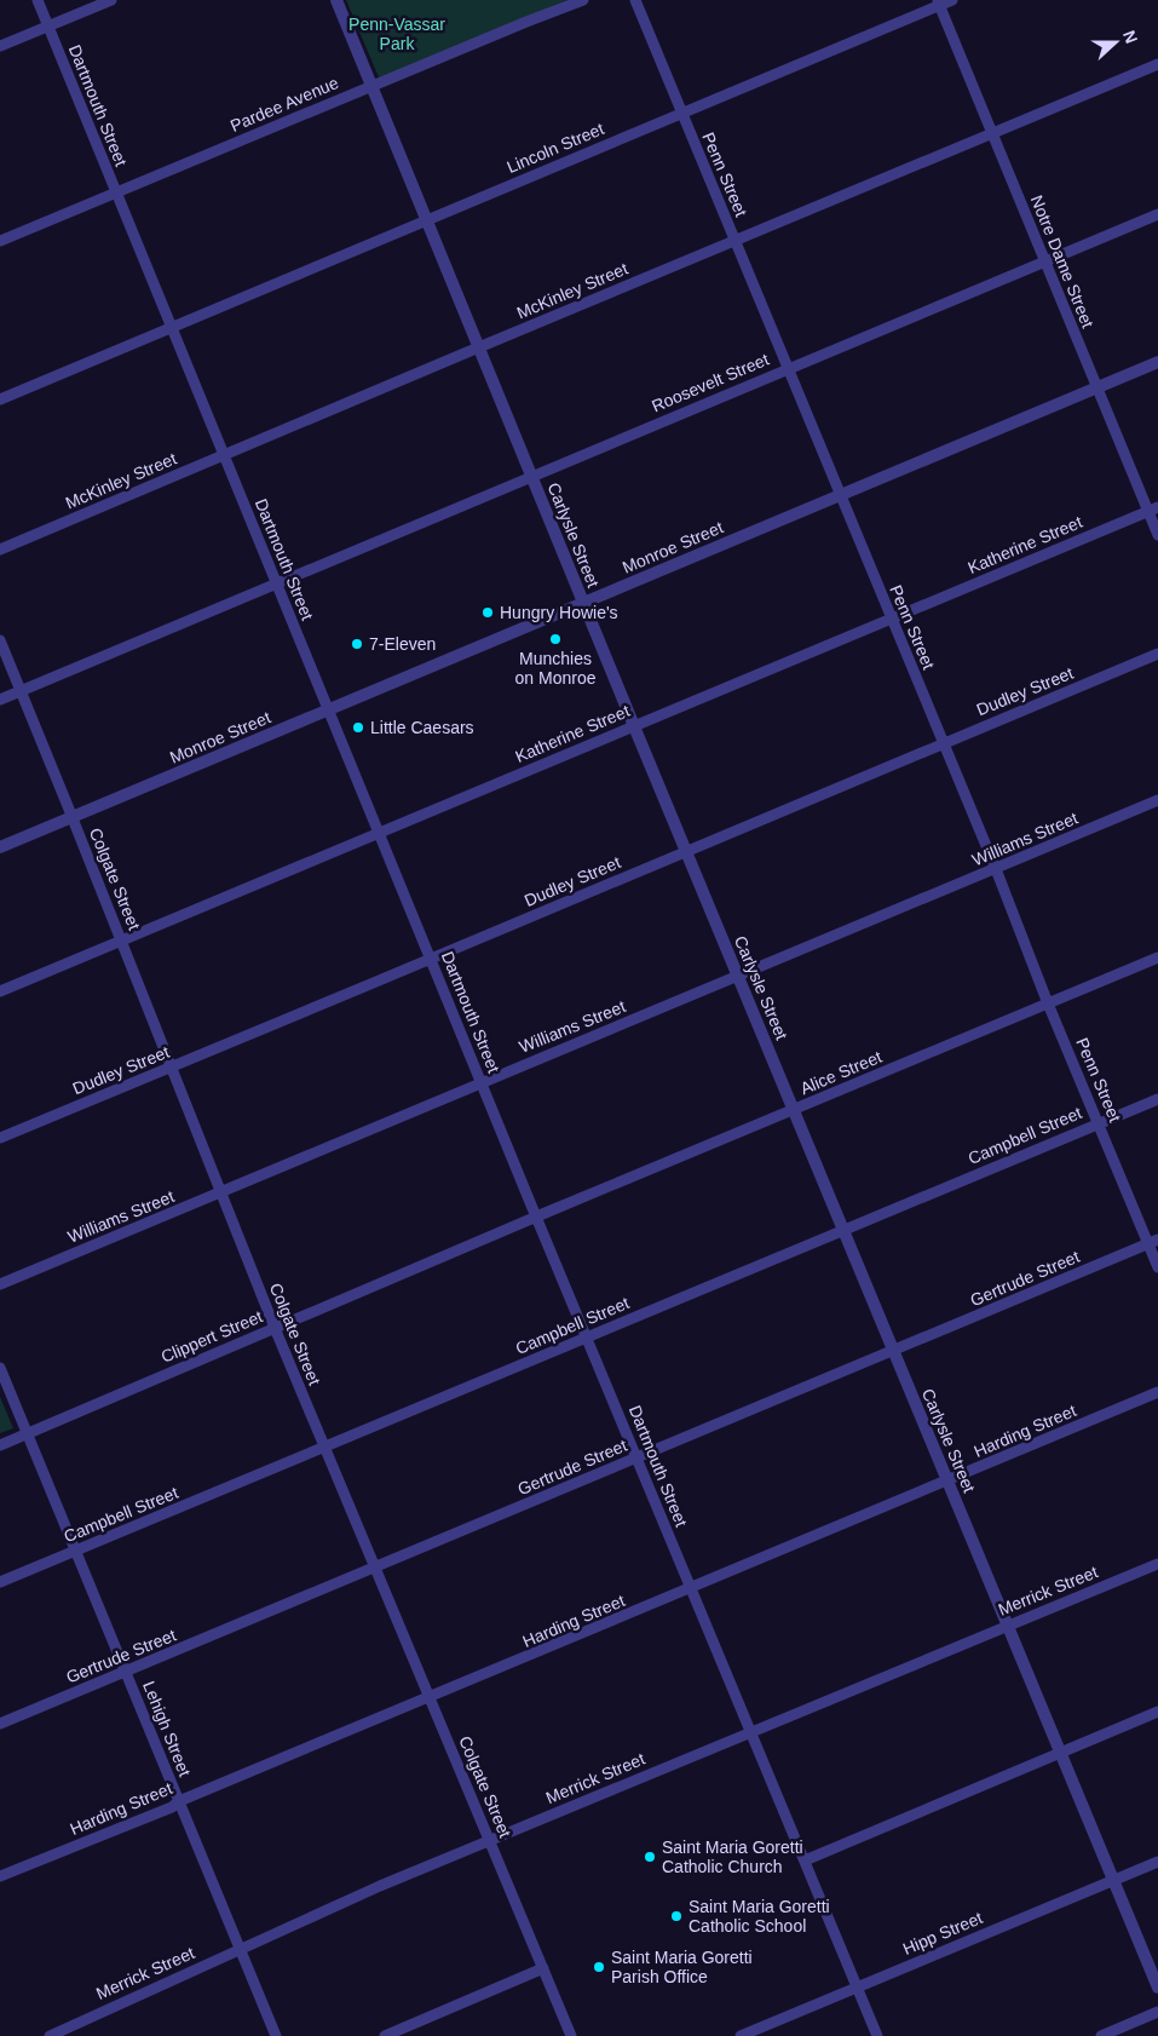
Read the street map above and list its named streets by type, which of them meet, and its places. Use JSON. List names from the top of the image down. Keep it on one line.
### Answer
{"streets":{"street":["Pardee Avenue","Dartmouth Street","Lincoln Street","Penn Street","Notre Dame Street","McKinley Street","Roosevelt Street","Carlysle Street","Katherine Street","Monroe Street","Dudley Street","Williams Street","Colgate Street","Alice Street","Campbell Street","Gertrude Street","Clippert Street","Harding Street","Merrick Street","Lehigh Street","Hipp Street"]},"crossings":[["Pardee Avenue","Dartmouth Street"],["Pardee Avenue","Carlysle Street"],["Dartmouth Street","Lincoln Street"],["Dartmouth Street","McKinley Street"],["Dartmouth Street","Roosevelt Street"],["Dartmouth Street","Katherine Street"],["Dartmouth Street","Monroe Street"],["Dartmouth Street","Dudley Street"],["Dartmouth Street","Williams Street"],["Dartmouth Street","Alice Street"],["Dartmouth Street","Campbell Street"],["Dartmouth Street","Gertrude Street"],["Dartmouth Street","Clippert Street"],["Dartmouth Street","Harding Street"],["Dartmouth Street","Merrick Street"],["Dartmouth Street","Hipp Street"],["Lincoln Street","Penn Street"],["Lincoln Street","Notre Dame Street"],["Lincoln Street","Carlysle Street"],["Penn Street","McKinley Street"],["Penn Street","Roosevelt Street"],["Penn Street","Katherine Street"],["Penn Street","Monroe Street"],["Penn Street","Dudley Street"],["Penn Street","Williams Street"],["Penn Street","Alice Street"],["Penn Street","Campbell Street"],["Penn Street","Gertrude Street"],["Notre Dame Street","McKinley Street"],["Notre Dame Street","Roosevelt Street"],["Notre Dame Street","Katherine Street"],["Notre Dame Street","Monroe Street"],["McKinley Street","Carlysle Street"],["Roosevelt Street","Carlysle Street"],["Roosevelt Street","Colgate Street"],["Carlysle Street","Katherine Street"],["Carlysle Street","Monroe Street"],["Carlysle Street","Dudley Street"],["Carlysle Street","Williams Street"],["Carlysle Street","Alice Street"],["Carlysle Street","Campbell Street"],["Carlysle Street","Gertrude Street"],["Carlysle Street","Harding Street"],["Carlysle Street","Merrick Street"],["Carlysle Street","Hipp Street"],["Katherine Street","Colgate Street"],["Monroe Street","Colgate Street"],["Dudley Street","Colgate Street"],["Williams Street","Colgate Street"],["Colgate Street","Campbell Street"],["Colgate Street","Gertrude Street"],["Colgate Street","Clippert Street"],["Colgate Street","Harding Street"],["Colgate Street","Merrick Street"],["Alice Street","Clippert Street"],["Campbell Street","Lehigh Street"],["Gertrude Street","Lehigh Street"],["Clippert Street","Lehigh Street"],["Harding Street","Lehigh Street"],["Merrick Street","Lehigh Street"]],"parks":["Penn-Vassar Park"],"places":["Hungry Howie's","Munchies on Monroe","7-Eleven","Little Caesars","Saint Maria Goretti Catholic Church","Saint Maria Goretti Catholic School","Saint Maria Goretti Parish Office"],"north":"right"}
